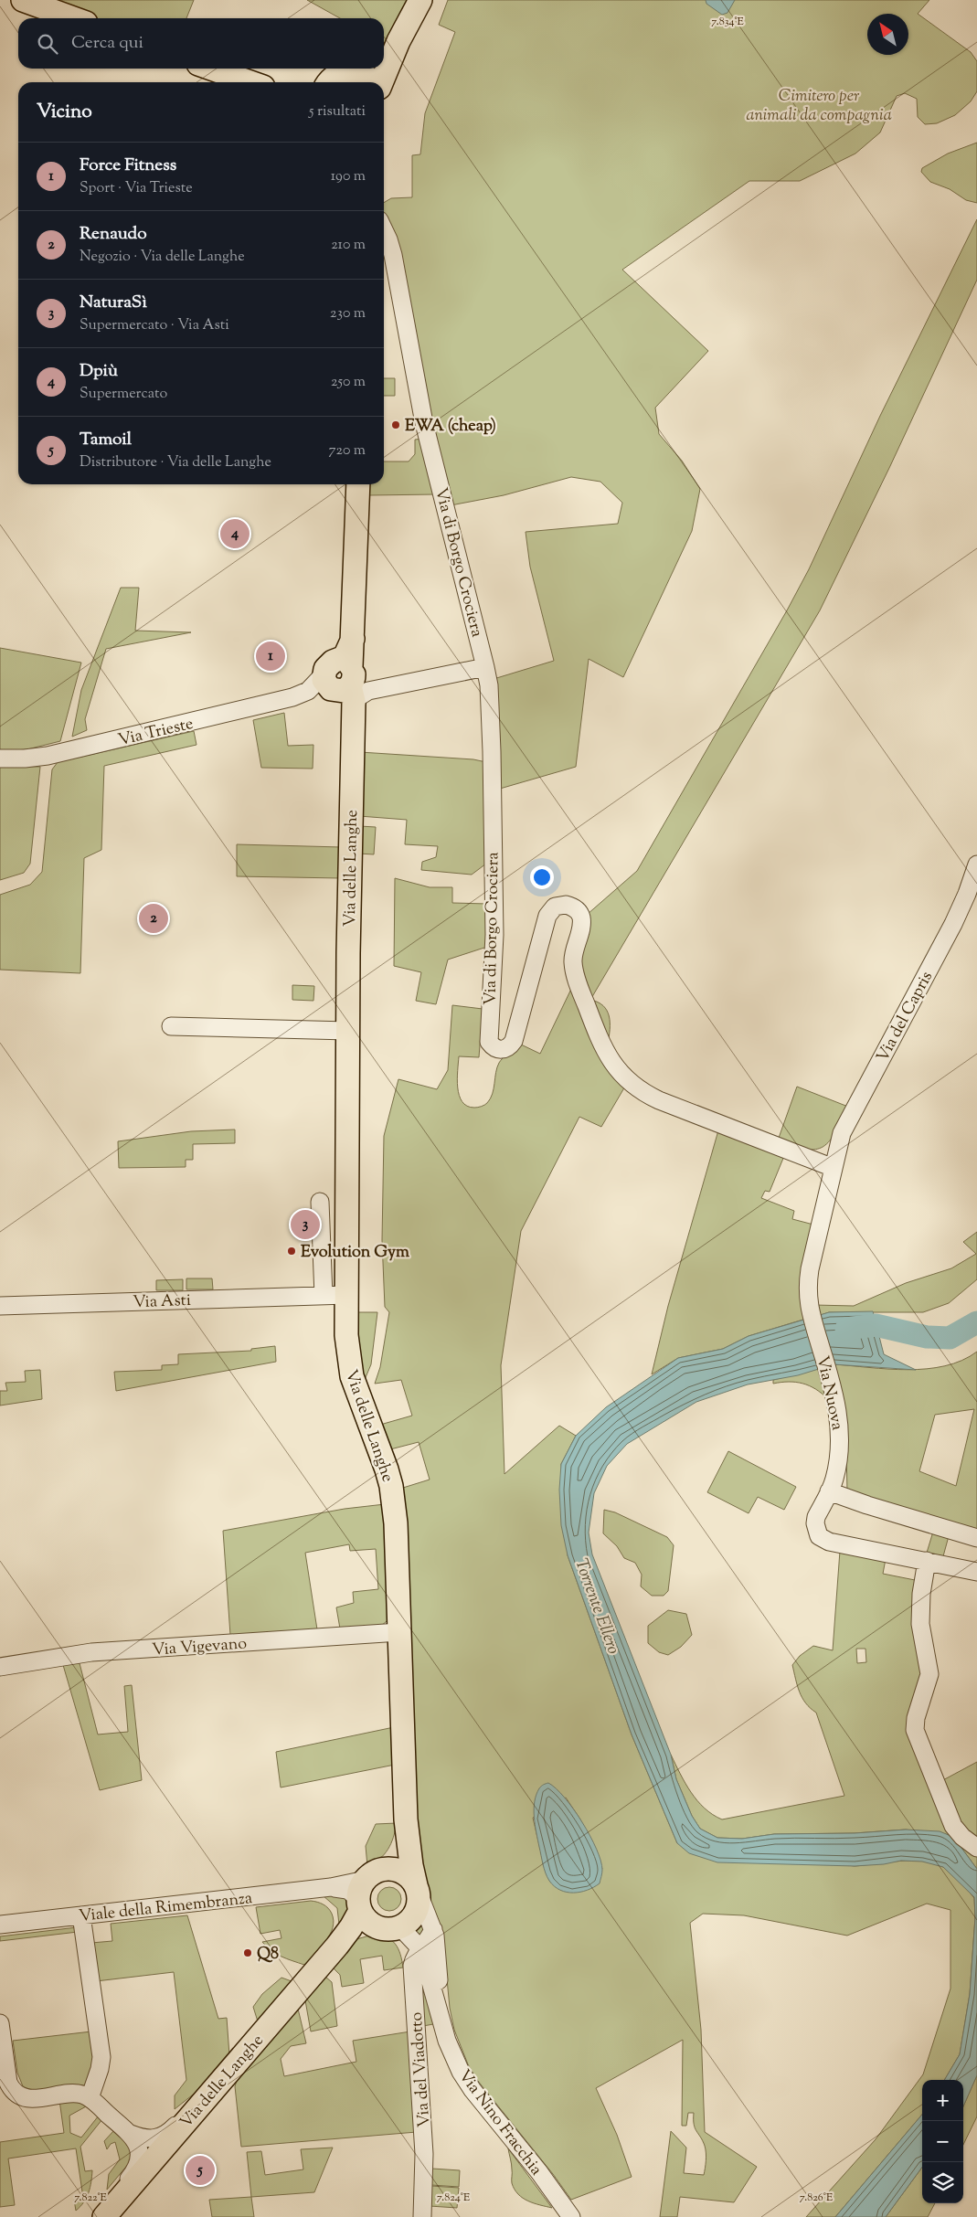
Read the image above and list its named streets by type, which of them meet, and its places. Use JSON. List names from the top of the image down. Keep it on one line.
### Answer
{"streets":{"main road":["Via delle Langhe"],"street":["Via di Borgo Crociera","Via Trieste","Via del Capris","Via Asti","Via Nuova","Via Vigevano","Viale della Rimembranza","Via del Viadotto","Via Nino Fracchia"]},"crossings":[["Via di Borgo Crociera","Via Trieste"],["Via di Borgo Crociera","Via del Capris"],["Via di Borgo Crociera","Via Nuova"],["Via Trieste","Via delle Langhe"],["Via delle Langhe","Via Asti"],["Via delle Langhe","Via Vigevano"],["Via delle Langhe","Viale della Rimembranza"],["Via delle Langhe","Via Nino Fracchia"],["Via del Capris","Via Nuova"],["Viale della Rimembranza","Via Nino Fracchia"],["Via del Viadotto","Via Nino Fracchia"]],"water":["Torrente Ellero"],"parks":["Cimitero per animali da compagnia"],"places":["EWA (cheap)","Evolution Gym","Q8"],"north":"top left","page":{"search":"Cerca qui","heading":["Vicino","5 risultati"],"list":[{"mark":"1","name":"Force Fitness","note":"Sport · Via Trieste","value":"190 m"},{"mark":"2","name":"Renaudo","note":"Negozio · Via delle Langhe","value":"210 m"},{"mark":"3","name":"NaturaSì","note":"Supermercato · Via Asti","value":"230 m"},{"mark":"4","name":"Dpiù","note":"Supermercato","value":"250 m"},{"mark":"5","name":"Tamoil","note":"Distributore · Via delle Langhe","value":"720 m"}],"pins":["4","1","2","3","5"],"map_buttons":["+","−"]},"coordinates":["7.834°E","7.822°E","7.824°E","7.826°E"]}
